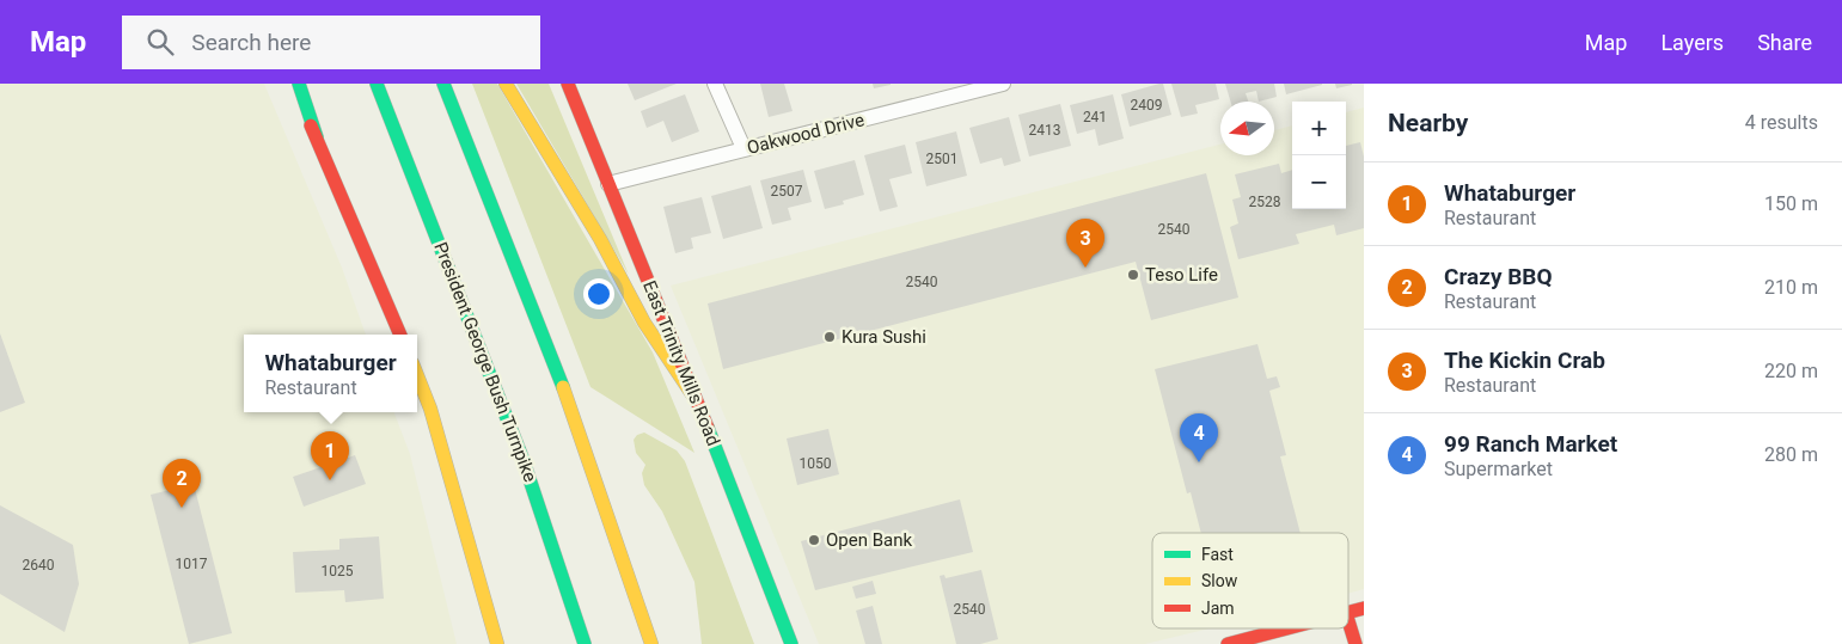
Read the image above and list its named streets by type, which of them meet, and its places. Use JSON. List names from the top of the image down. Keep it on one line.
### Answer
{"streets":{"main road":["President George Bush Turnpike","East Trinity Mills Road"],"street":["Oakwood Drive"]},"crossings":[["Oakwood Drive","East Trinity Mills Road"]],"places":["Teso Life","Kura Sushi","Open Bank"],"house_numbers":["2409","241","2413","2501","2507","2528","2540","2540","1050","1017","2640","1025","2540"],"legend":["Fast","Slow","Jam"],"north":"left","page":{"header":"Map","search":"Search here","nav":["Map","Layers","Share"],"heading":["Nearby","4 results"],"map_buttons":["+","−"],"list":[{"mark":"1","name":"Whataburger","note":"Restaurant","value":"150 m"},{"mark":"2","name":"Crazy BBQ","note":"Restaurant","value":"210 m"},{"mark":"3","name":"The Kickin Crab","note":"Restaurant","value":"220 m"},{"mark":"4","name":"99 Ranch Market","note":"Supermarket","value":"280 m"}],"pins":["3","4","1","2"],"popup":["Whataburger","Restaurant"]}}
